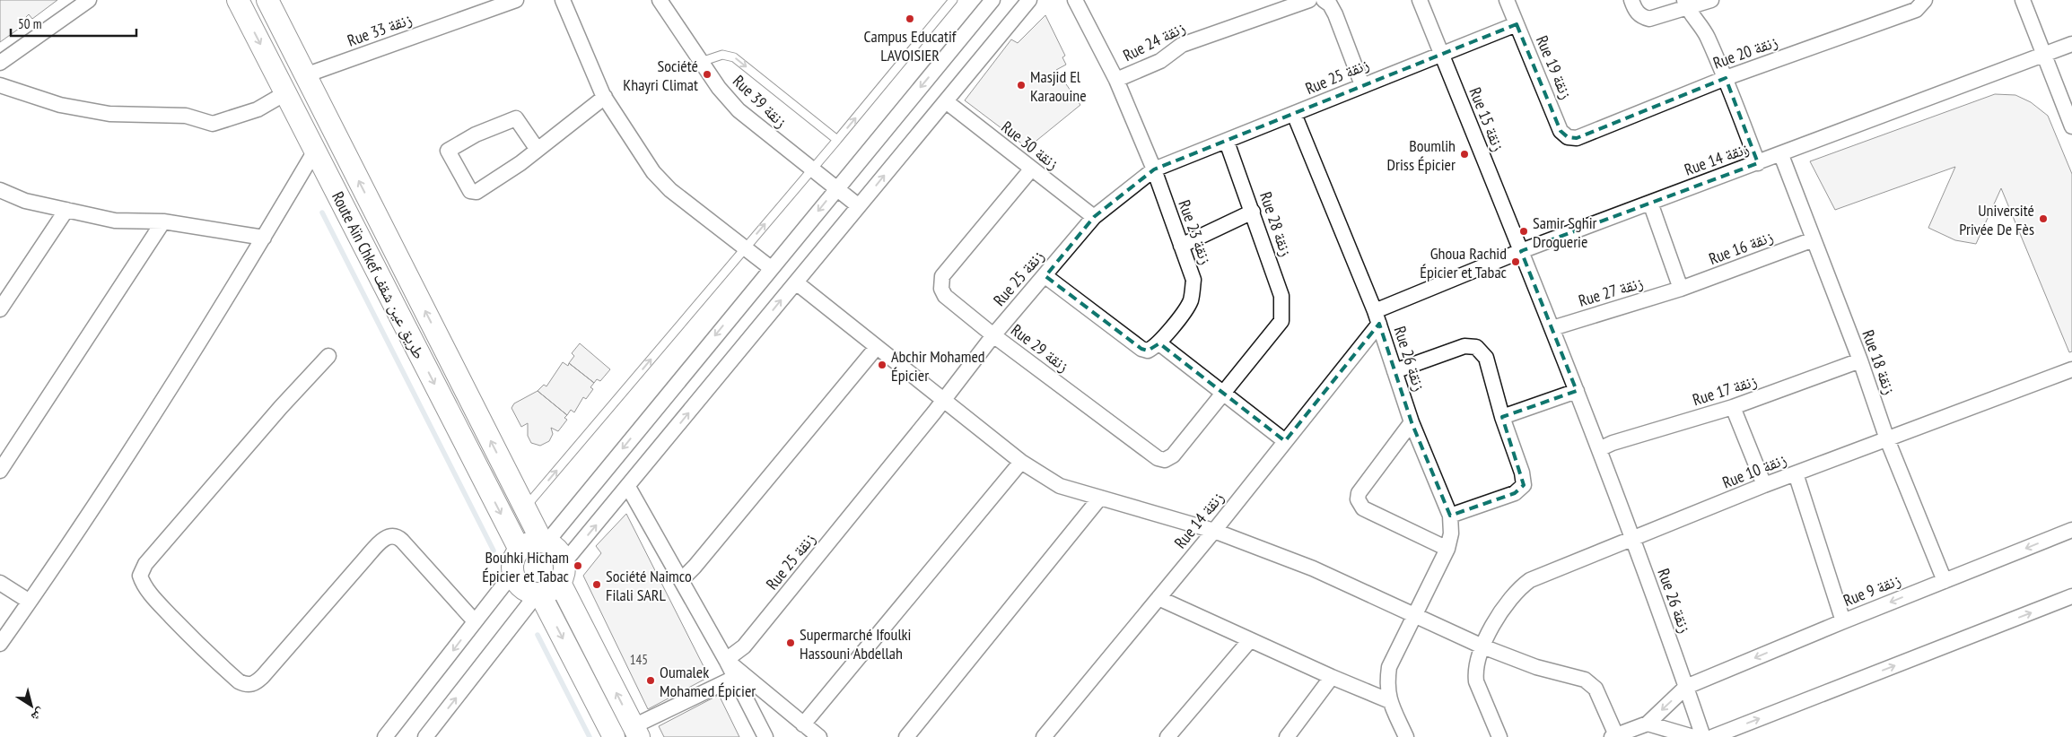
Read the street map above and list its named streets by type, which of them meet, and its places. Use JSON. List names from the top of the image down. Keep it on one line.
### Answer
{"streets":{"main road":["Route Aïn Chkef طريق عين شقف"],"street":["Rue 33 زنقة","Rue 24 زنقة","Rue 20 زنقة","Rue 19 زنقة","Rue 25 زنقة","Rue 39 زنقة","Rue 15 زنقة","Rue 30 زنقة","Rue 14 زنقة","Rue 28 زنقة","Rue 23 زنقة","Rue 16 زنقة","Rue 27 زنقة","Rue 29 زنقة","Rue 26 زنقة","Rue 18 زنقة","Rue 17 زنقة","Rue 10 زنقة","Rue 9 زنقة"]},"crossings":[["Rue 33 زنقة","Route Aïn Chkef طريق عين شقف"],["Rue 24 زنقة","Rue 23 زنقة"],["Rue 20 زنقة","Rue 19 زنقة"],["Rue 25 زنقة","Rue 15 زنقة"],["Rue 25 زنقة","Rue 30 زنقة"],["Rue 25 زنقة","Rue 28 زنقة"],["Rue 25 زنقة","Rue 23 زنقة"],["Rue 25 زنقة","Rue 29 زنقة"],["Rue 25 زنقة","Rue 26 زنقة"],["Rue 15 زنقة","Rue 14 زنقة"],["Rue 15 زنقة","Rue 26 زنقة"],["Rue 30 زنقة","Rue 29 زنقة"],["Rue 14 زنقة","Rue 26 زنقة"],["Rue 14 زنقة","Rue 18 زنقة"],["Rue 28 زنقة","Rue 29 زنقة"],["Rue 16 زنقة","Rue 27 زنقة"],["Rue 16 زنقة","Rue 18 زنقة"],["Rue 27 زنقة","Rue 26 زنقة"],["Rue 26 زنقة","Rue 17 زنقة"],["Rue 26 زنقة","Rue 10 زنقة"],["Rue 26 زنقة","Rue 9 زنقة"],["Rue 18 زنقة","Rue 17 زنقة"],["Rue 18 زنقة","Rue 10 زنقة"],["Rue 18 زنقة","Rue 9 زنقة"]],"places":["Campus Educatif LAVOISIER","Société Khayri Climat","Masjid El Karaouine","Boumlih Driss Épicier","Université Privée De Fès","Samir Sghir Droguerie","Ghoua Rachid Épicier et Tabac","Abchir Mohamed Épicier","Bouhki Hicham Épicier et Tabac","Société Naimco Filali SARL","Supermarché Ifoulki Hassouni Abdellah","Oumalek Mohamed Épicier"],"house_numbers":["145"],"scale_bar":"50 m","north":"bottom right"}
